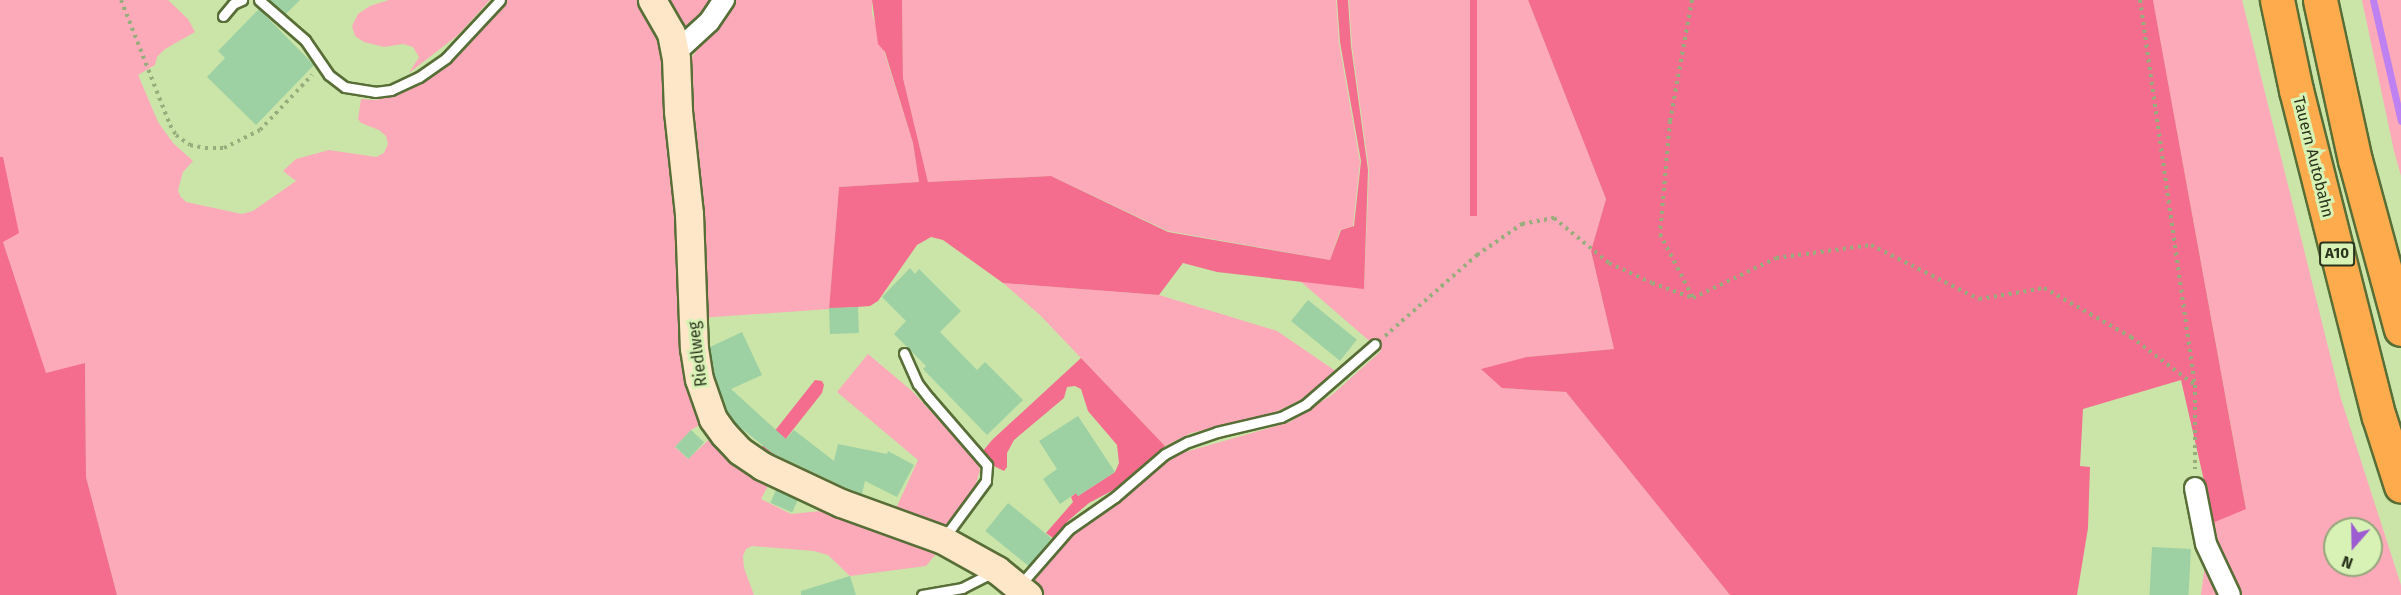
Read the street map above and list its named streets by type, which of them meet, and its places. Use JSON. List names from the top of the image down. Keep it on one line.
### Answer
{"streets":{"highway":["Tauern Autobahn","A10"],"street":["Riedlweg"]},"north":"bottom"}
